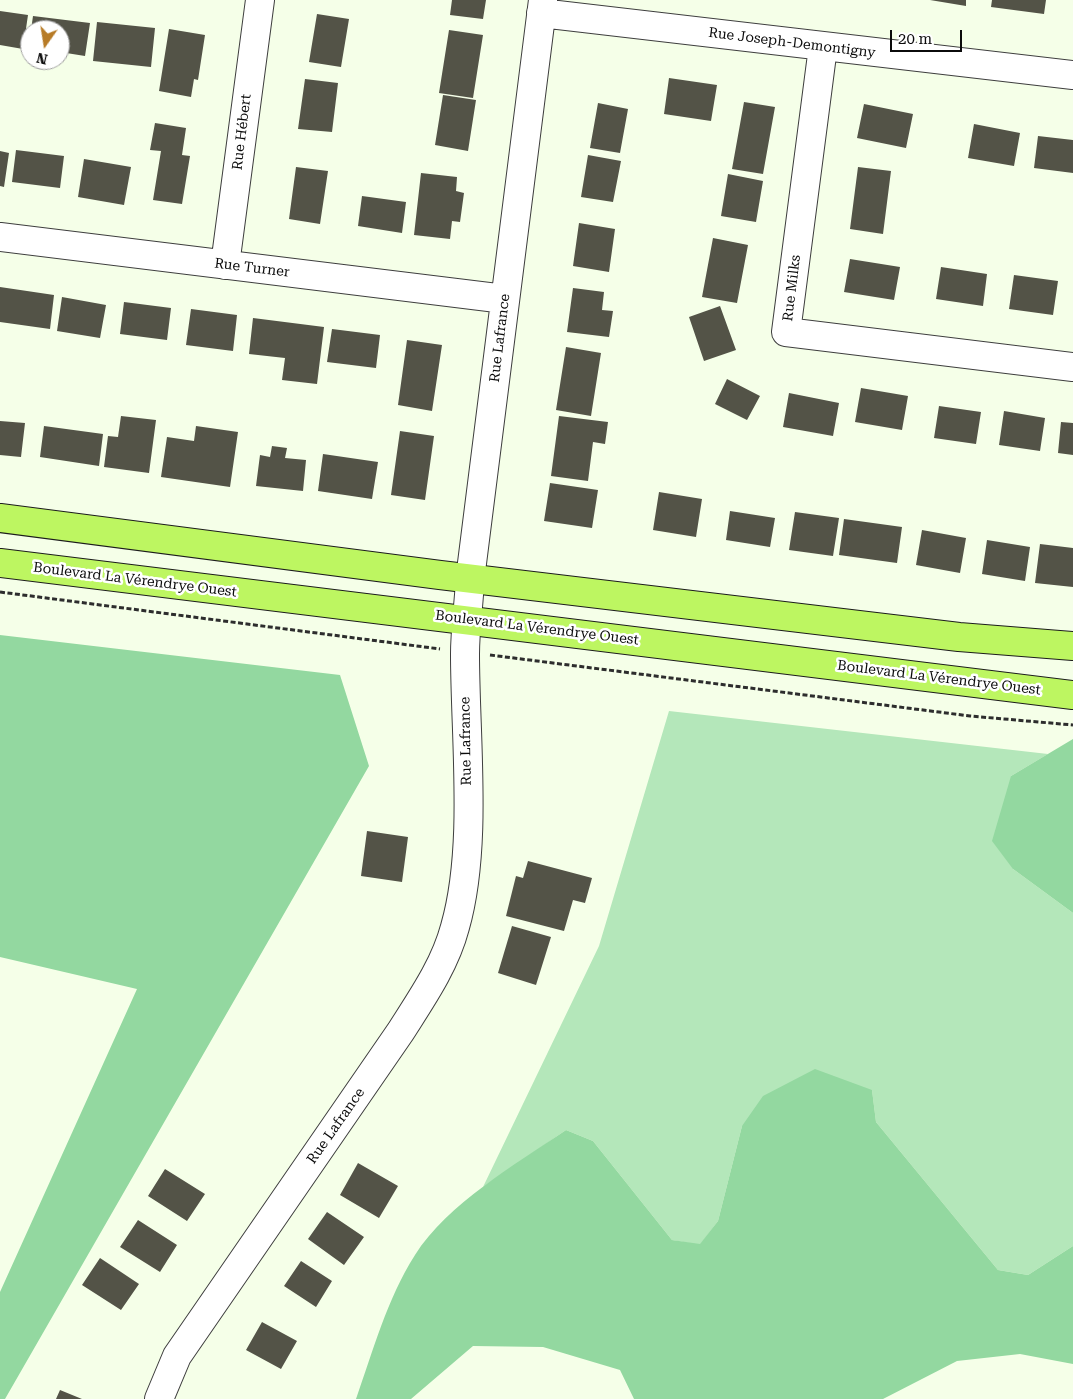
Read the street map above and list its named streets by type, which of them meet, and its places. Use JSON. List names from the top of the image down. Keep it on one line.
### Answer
{"streets":{"main road":["Boulevard La Vérendrye Ouest"],"street":["Rue Joseph-Demontigny","Rue Hébert","Rue Turner","Rue Milks","Rue Lafrance"]},"crossings":[["Rue Joseph-Demontigny","Rue Milks"],["Rue Joseph-Demontigny","Rue Lafrance"],["Rue Hébert","Rue Turner"],["Rue Turner","Rue Lafrance"],["Rue Lafrance","Boulevard La Vérendrye Ouest"]],"scale_bar":"20 m","north":"bottom"}
